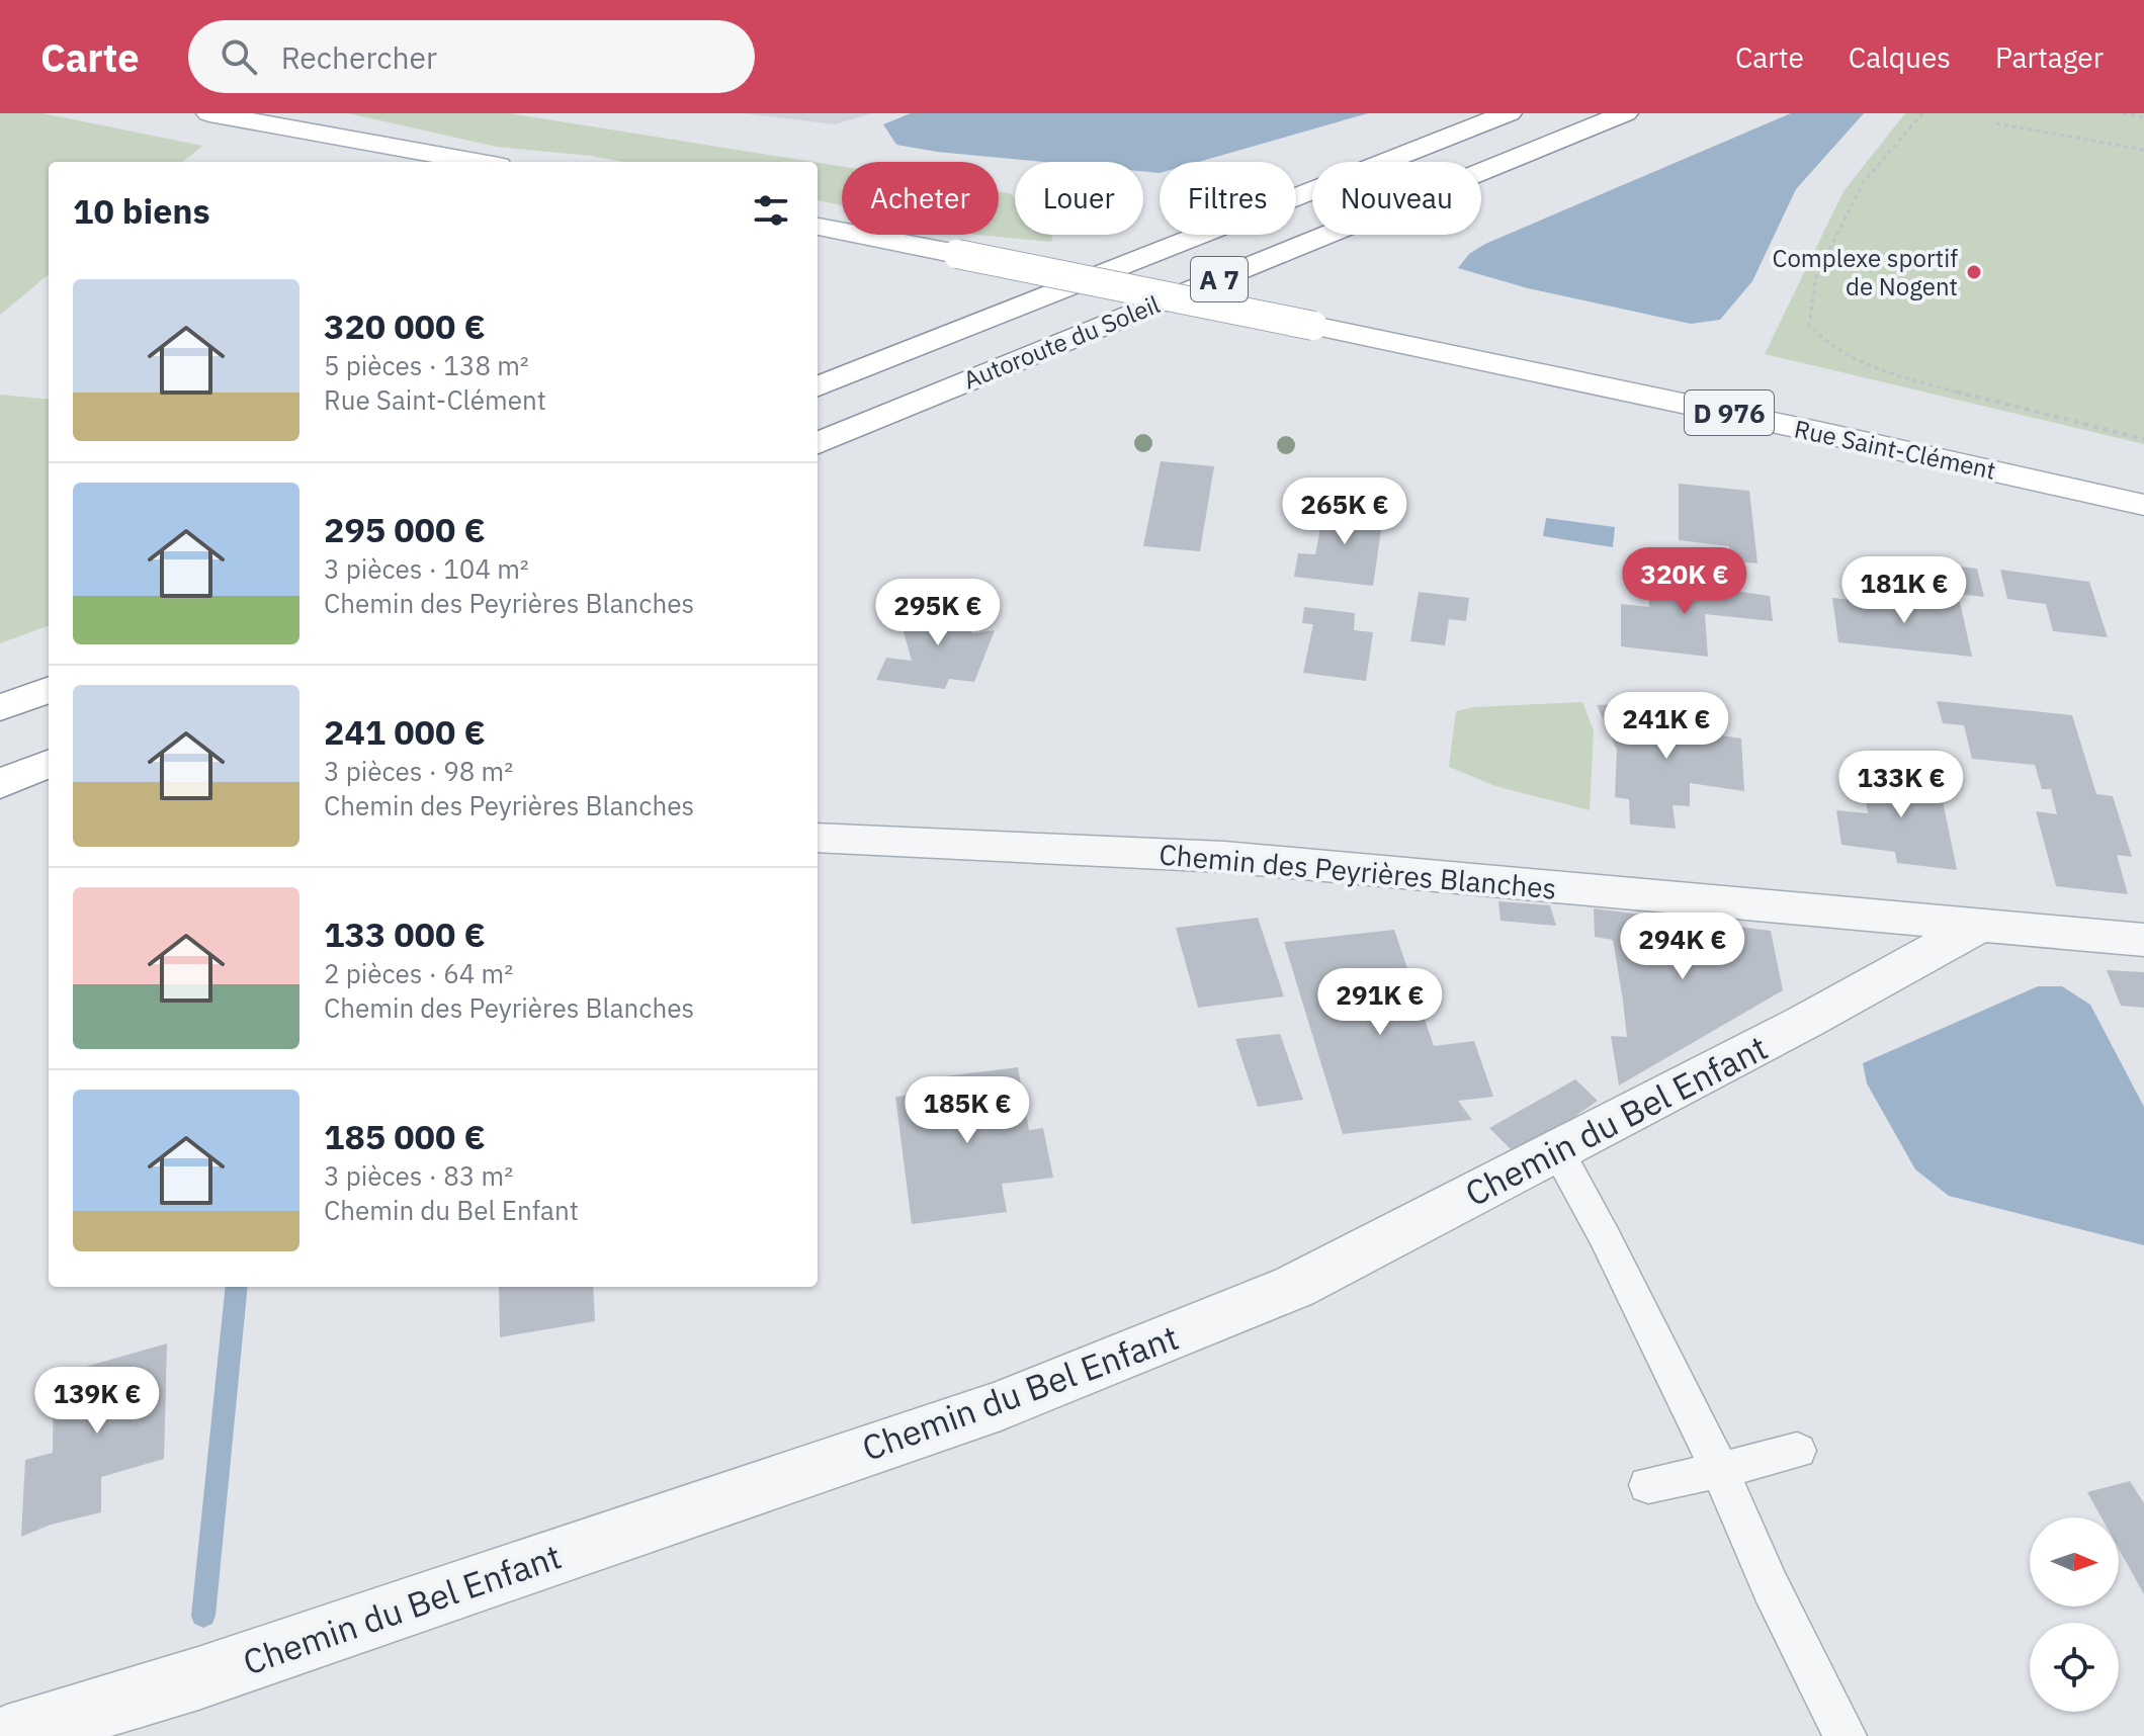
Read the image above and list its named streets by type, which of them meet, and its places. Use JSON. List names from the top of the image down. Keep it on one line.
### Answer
{"streets":{"main road":["A 7","Autoroute du Soleil","D 976","Rue Saint-Clément"],"street":["Chemin des Peyrières Blanches","Chemin du Bel Enfant"]},"crossings":[["Chemin des Peyrières Blanches","Chemin du Bel Enfant"]],"places":["Complexe sportif de Nogent"],"north":"right","page":{"header":"Carte","search":"Rechercher","nav":["Carte","Calques","Partager"],"chip":["Acheter","Louer","Filtres","Nouveau"],"heading":"10 biens","list":[{"name":"320 000 €","note":"5 pièces · 138 m² · Rue Saint-Clément"},{"name":"295 000 €","note":"3 pièces · 104 m² · Chemin des Peyrières Blanches"},{"name":"241 000 €","note":"3 pièces · 98 m² · Chemin des Peyrières Blanches"},{"name":"133 000 €","note":"2 pièces · 64 m² · Chemin des Peyrières Blanches"},{"name":"185 000 €","note":"3 pièces · 83 m² · Chemin du Bel Enfant"}],"price":["265K €","320K €","181K €","295K €","241K €","133K €","294K €","291K €","185K €","139K €"]}}
